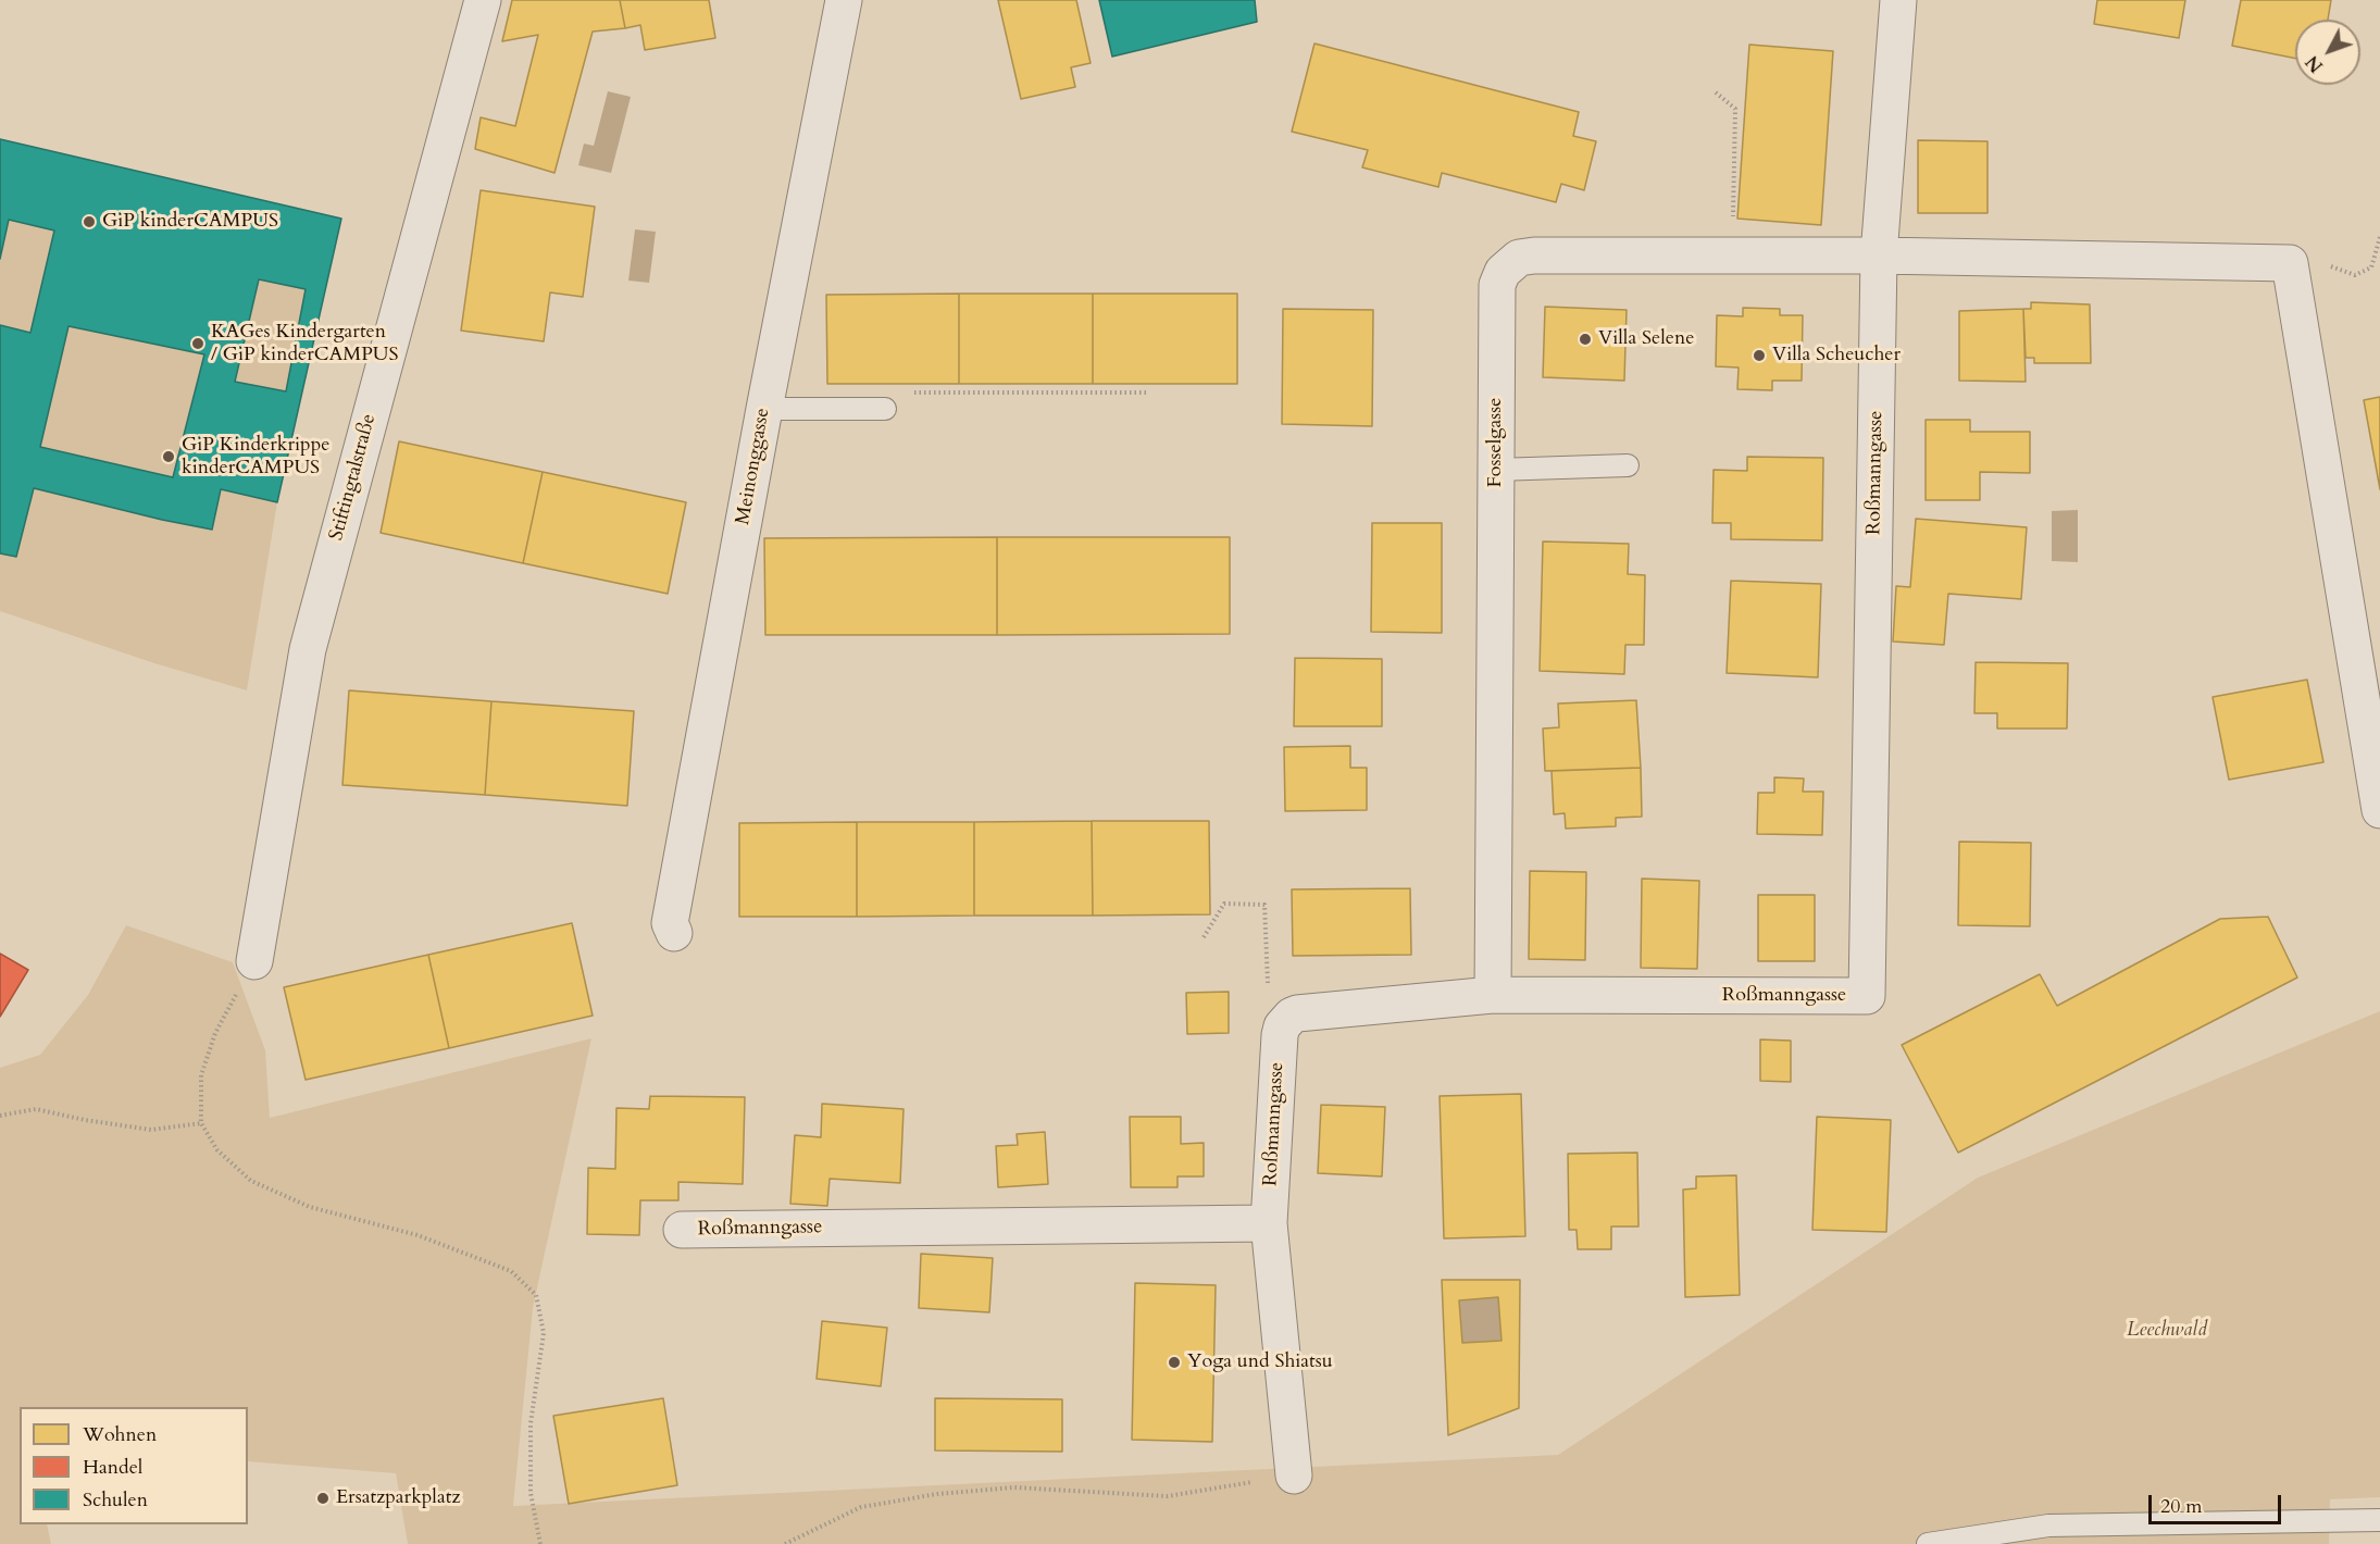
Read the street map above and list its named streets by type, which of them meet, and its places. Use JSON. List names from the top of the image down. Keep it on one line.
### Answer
{"streets":{"street":["Fosselgasse","Meinonggasse","Roßmanngasse","Stiftingtalstraße"]},"crossings":[["Fosselgasse","Roßmanngasse"]],"parks":["Leechwald"],"places":["GiP kinderCAMPUS","Villa Selene","KAGes Kindergarten / GiP kinderCAMPUS","Villa Scheucher","GiP Kinderkrippe kinderCAMPUS","Yoga und Shiatsu","Ersatzparkplatz"],"legend":["Wohnen","Handel","Schulen"],"scale_bar":"20 m","north":"bottom left"}
